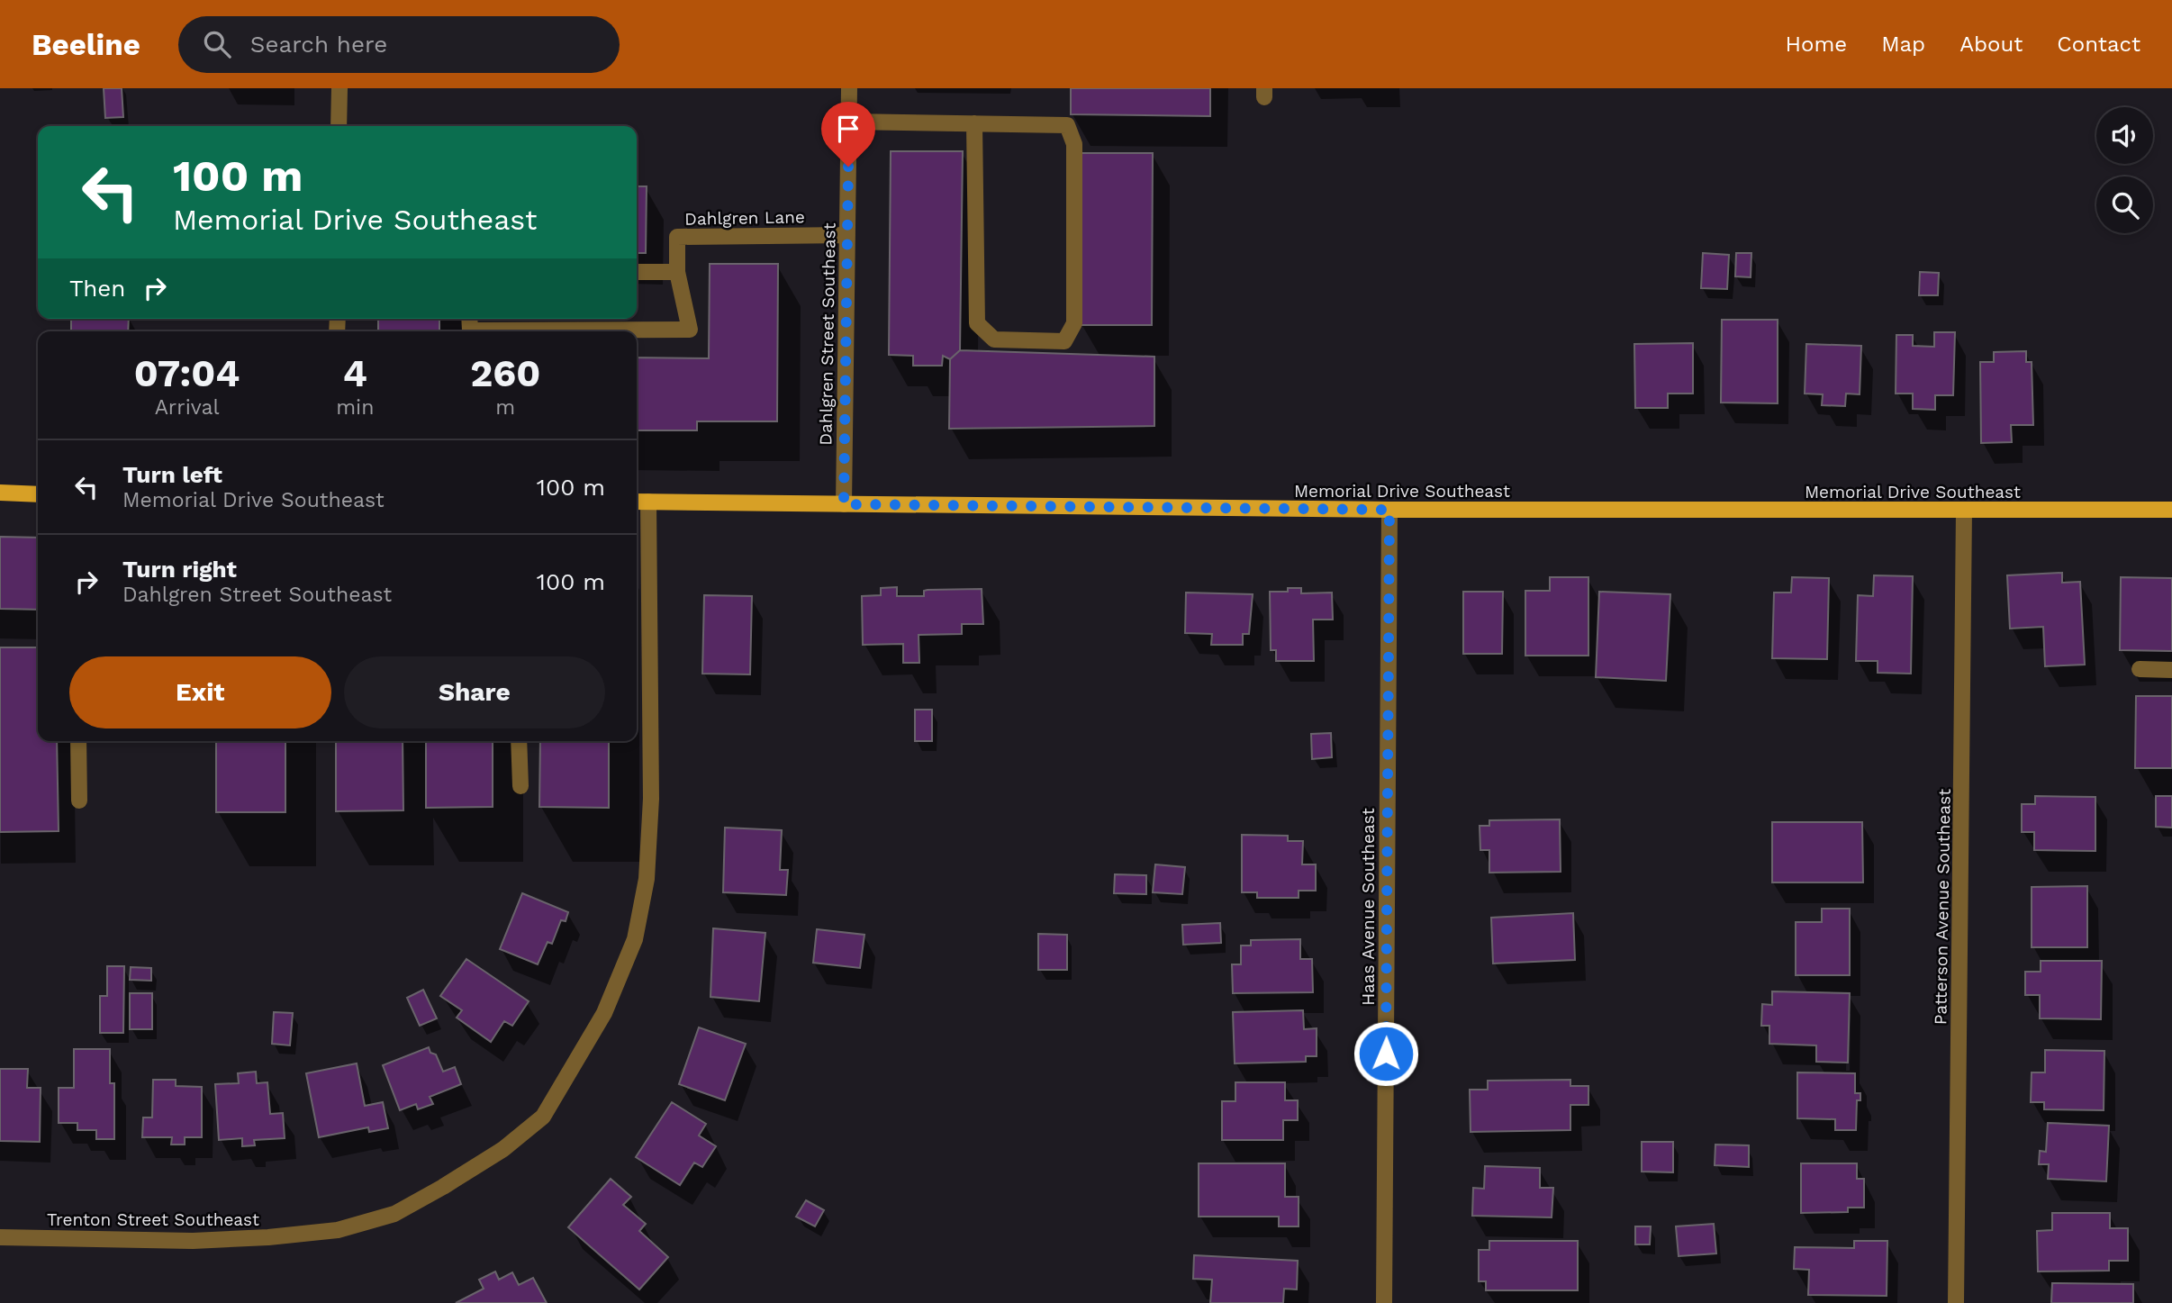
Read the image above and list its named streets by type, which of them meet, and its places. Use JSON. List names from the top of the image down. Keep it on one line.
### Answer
{"streets":{"main road":["Memorial Drive Southeast"],"street":["Dahlgren Lane","Dahlgren Street Southeast","Haas Avenue Southeast","Patterson Avenue Southeast","Trenton Street Southeast"]},"crossings":[["Dahlgren Lane","Dahlgren Street Southeast"],["Dahlgren Street Southeast","Memorial Drive Southeast"],["Memorial Drive Southeast","Haas Avenue Southeast"],["Memorial Drive Southeast","Patterson Avenue Southeast"],["Memorial Drive Southeast","Trenton Street Southeast"]],"page":{"header":"Beeline","search":"Search here","nav":["Home","Map","About","Contact"],"turn":["100 m","Memorial Drive Southeast"],"then":"Then","eta":["07:04","Arrival","4","min","260","m"],"list":[{"name":"Turn left","note":"Memorial Drive Southeast","value":"100 m"},{"name":"Turn right","note":"Dahlgren Street Southeast","value":"100 m"}],"buttons":["Exit","Share"]}}
